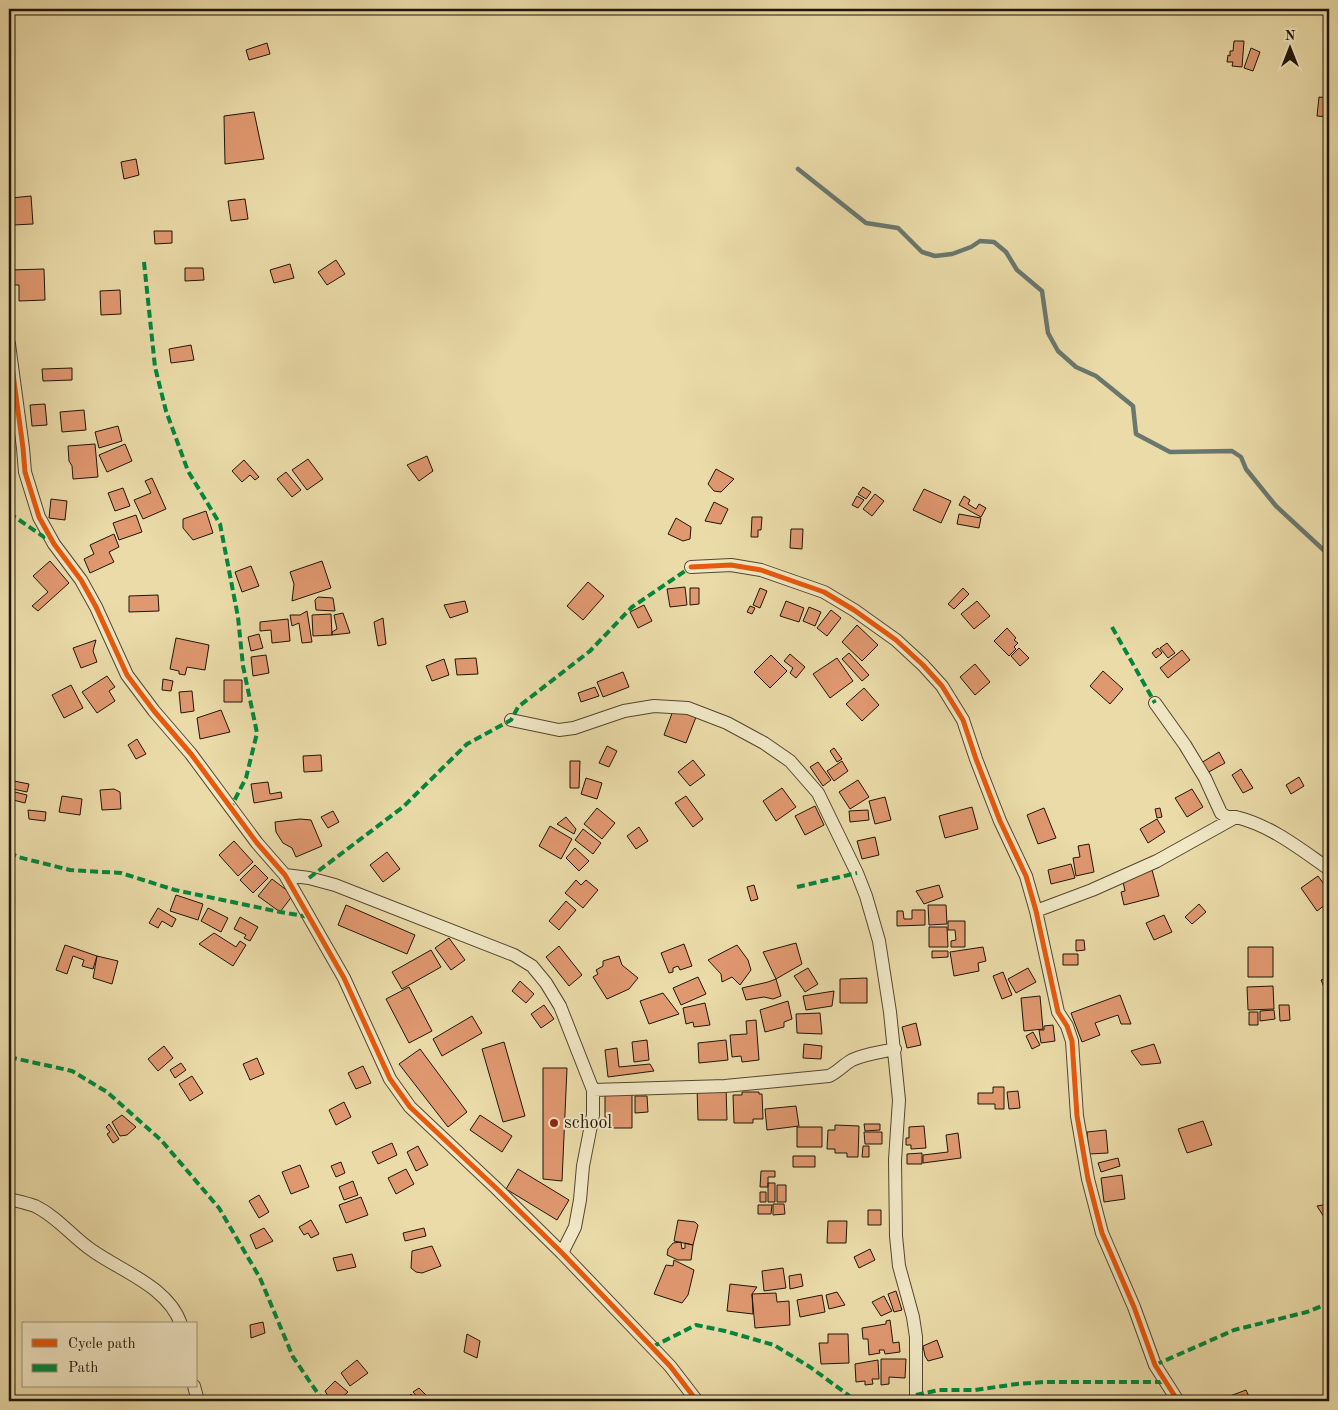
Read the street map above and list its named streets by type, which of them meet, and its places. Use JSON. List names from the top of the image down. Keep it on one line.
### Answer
{"places":["school"],"legend":["Cycle path","Path"],"north":"top"}
